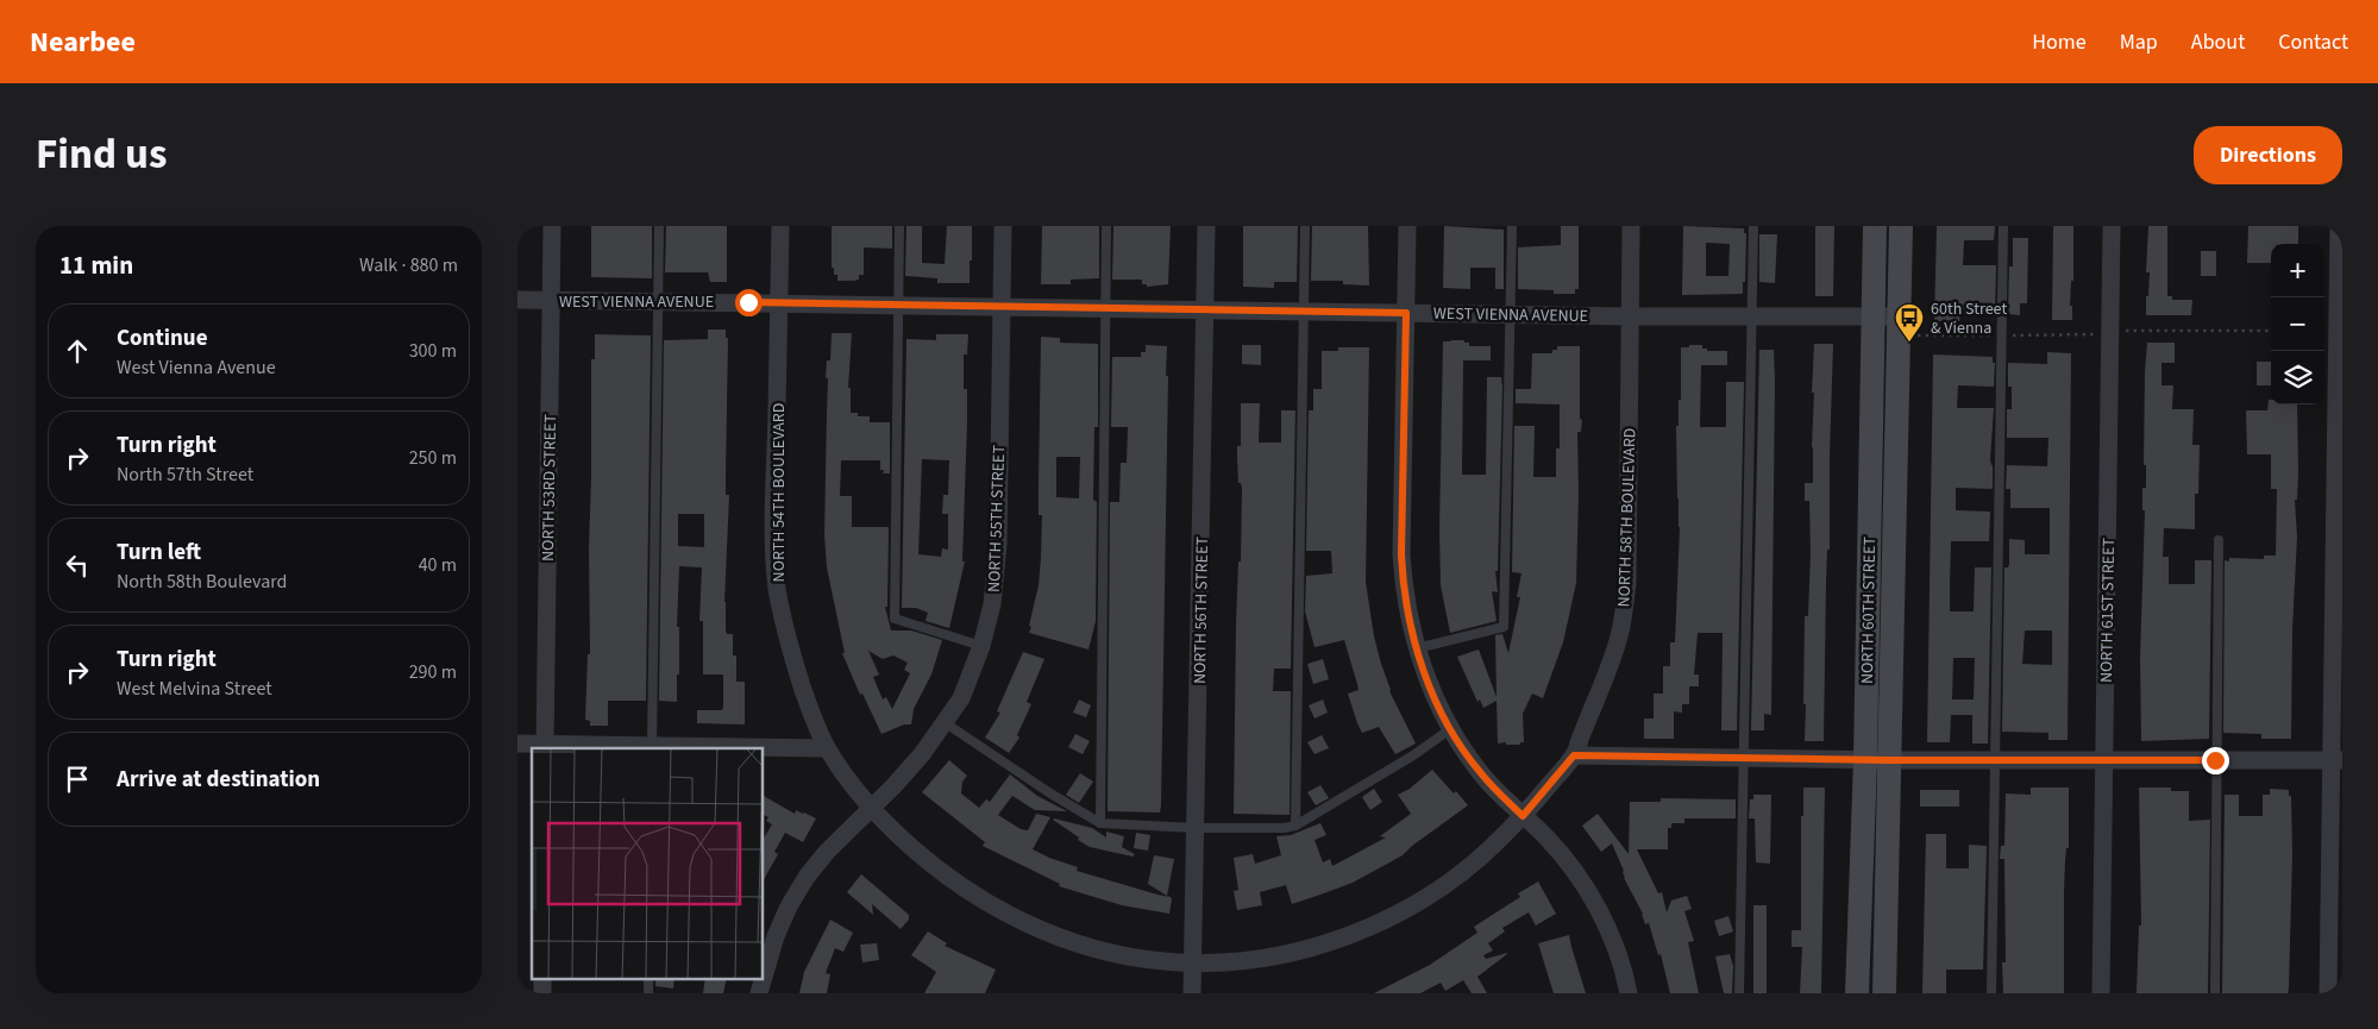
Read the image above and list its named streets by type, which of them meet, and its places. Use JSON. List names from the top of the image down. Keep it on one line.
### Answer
{"streets":{"main road":["NORTH 60TH STREET"],"street":["WEST VIENNA AVENUE","NORTH 53RD STREET","NORTH 54TH BOULEVARD","NORTH 58TH BOULEVARD","NORTH 55TH STREET","NORTH 56TH STREET","NORTH 61ST STREET"]},"crossings":[["WEST VIENNA AVENUE","NORTH 53RD STREET"],["WEST VIENNA AVENUE","NORTH 54TH BOULEVARD"],["WEST VIENNA AVENUE","NORTH 58TH BOULEVARD"],["WEST VIENNA AVENUE","NORTH 55TH STREET"],["WEST VIENNA AVENUE","NORTH 56TH STREET"],["WEST VIENNA AVENUE","NORTH 60TH STREET"],["NORTH 54TH BOULEVARD","NORTH 58TH BOULEVARD"],["NORTH 54TH BOULEVARD","NORTH 55TH STREET"],["NORTH 54TH BOULEVARD","NORTH 56TH STREET"],["NORTH 58TH BOULEVARD","NORTH 56TH STREET"]],"places":{"bus stop":["60th Street & Vienna"]},"page":{"header":"Nearbee","nav":["Home","Map","About","Contact"],"title":"Find us","buttons":"Directions","heading":["11 min","Walk · 880 m"],"map_buttons":["+","−"],"list":[["Continue","West Vienna Avenue","300 m"],["Turn right","North 57th Street","250 m"],["Turn left","North 58th Boulevard","40 m"],["Turn right","West Melvina Street","290 m"],"Arrive at destination"]}}
